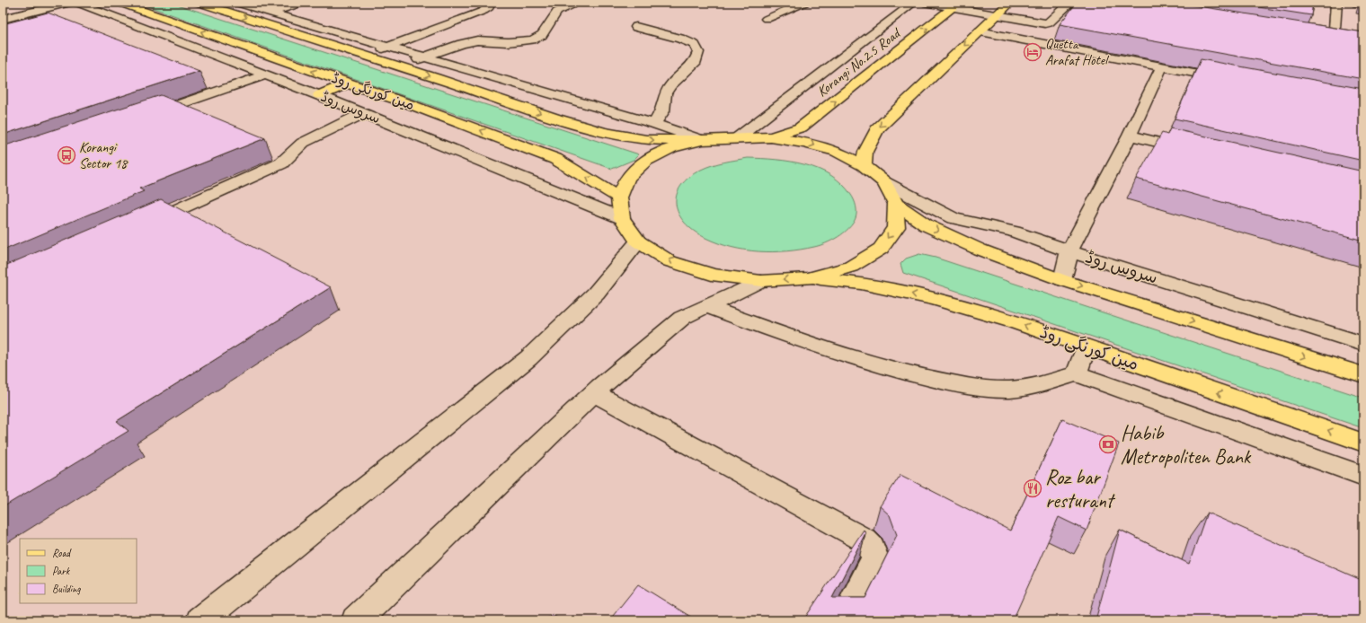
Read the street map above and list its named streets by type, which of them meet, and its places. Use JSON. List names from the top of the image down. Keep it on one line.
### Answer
{"streets":{"main road":["Korangi No.2.5 Road","مین کورنگی روڈ"],"street":["سروس روڈ"]},"places":{"hotel":["Quetta Arafat Hotel"],"bus stop":["Korangi Sector 18"],"bank":["Habib Metropoliten Bank"],"restaurant":["Roz bar resturant"]},"legend":["Road","Park","Building"]}
